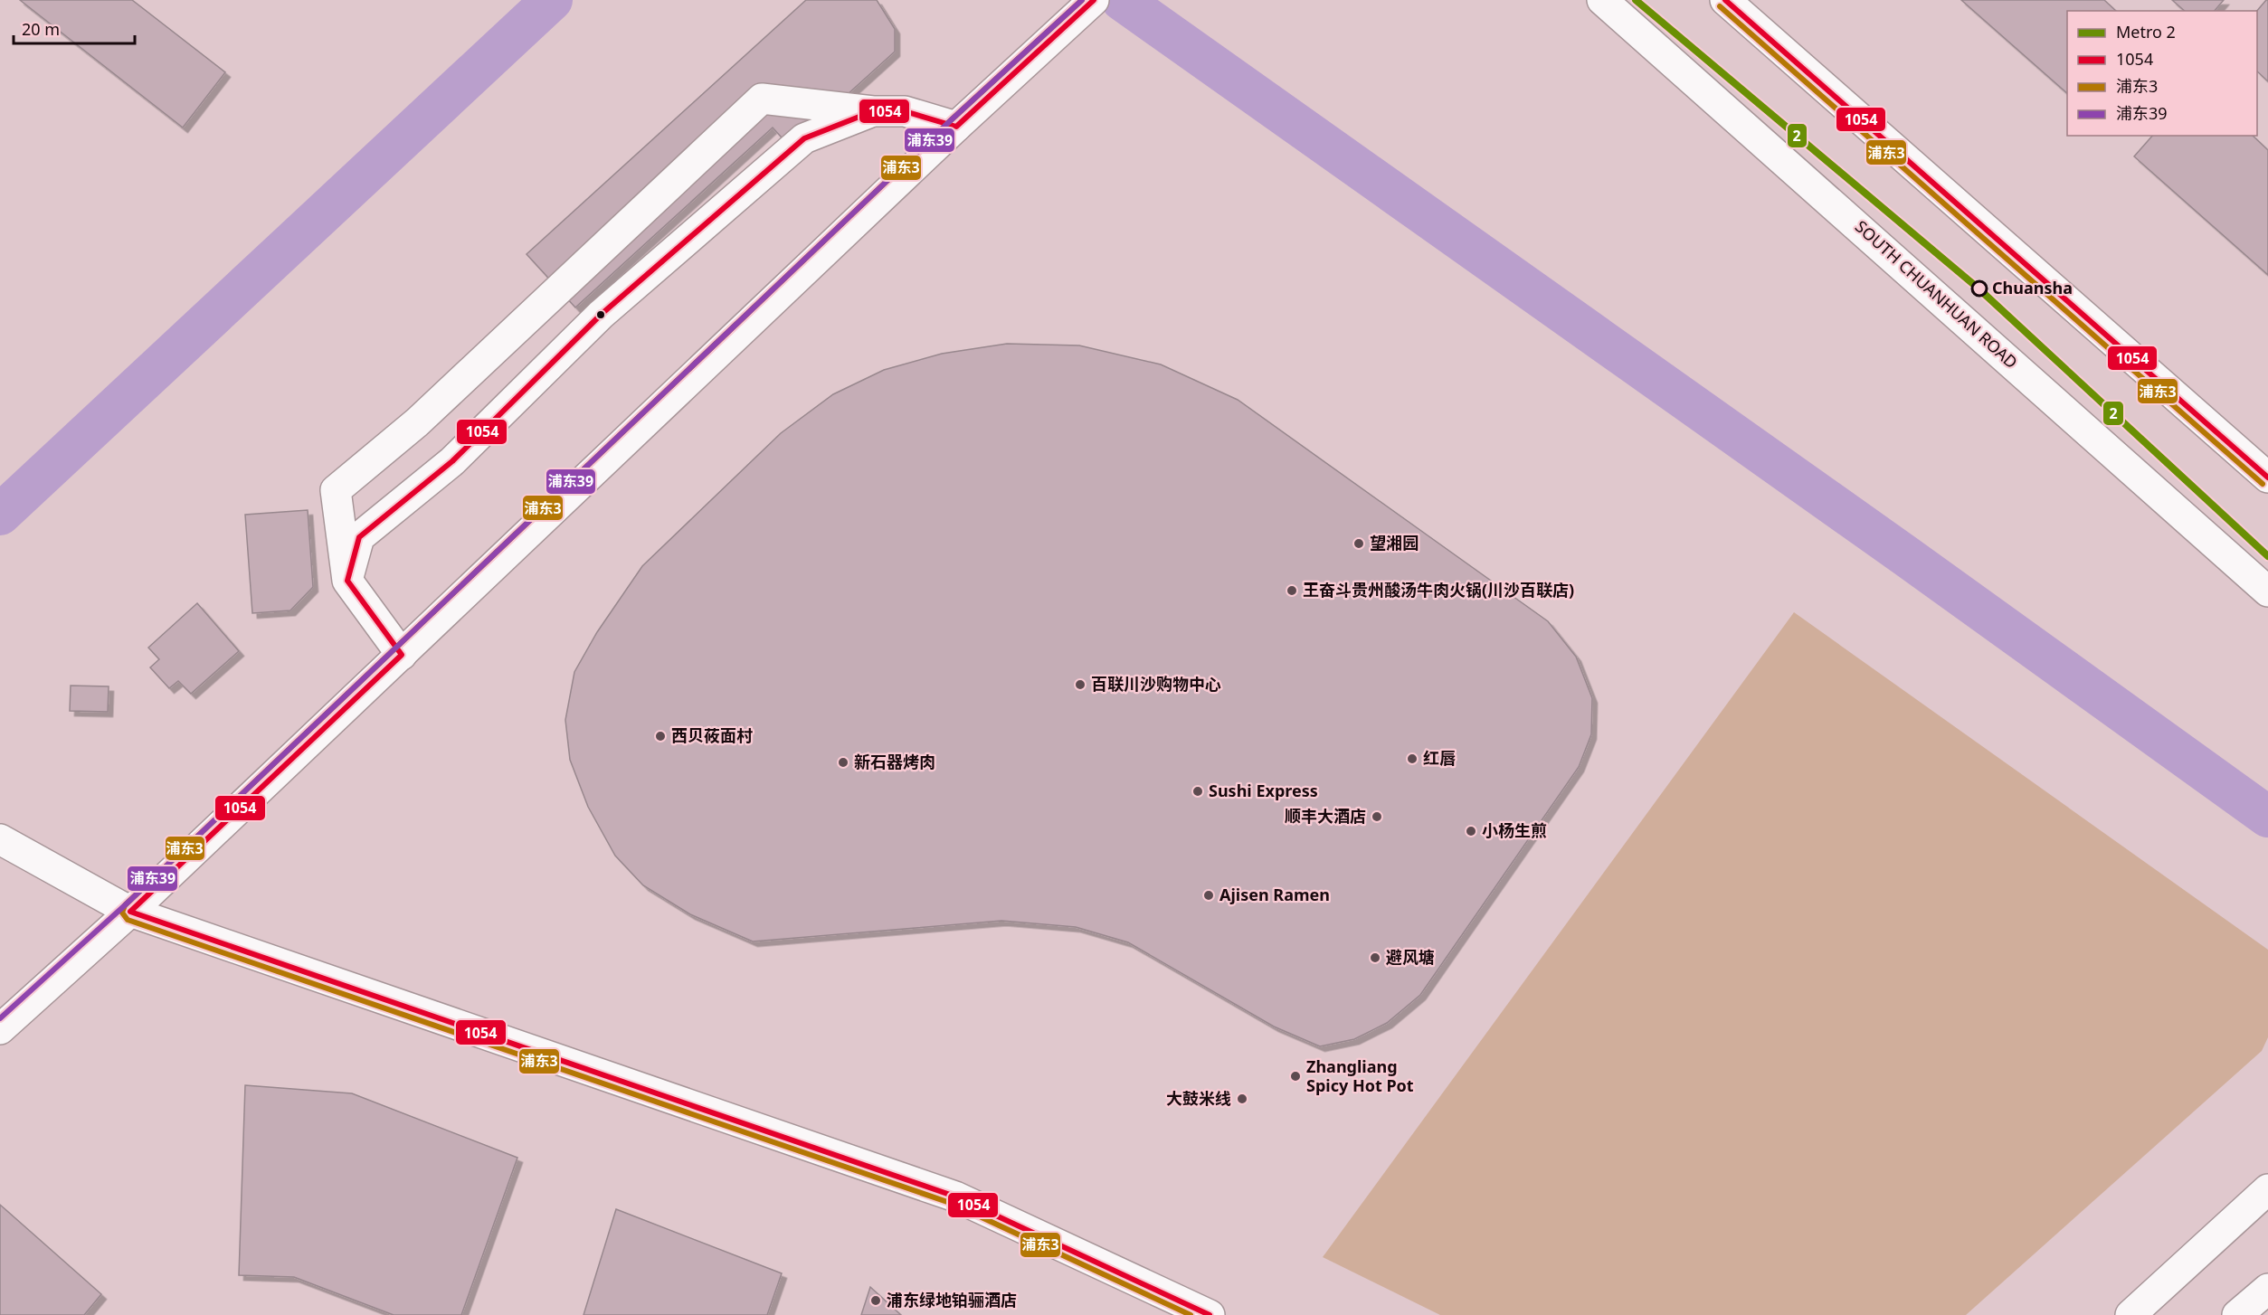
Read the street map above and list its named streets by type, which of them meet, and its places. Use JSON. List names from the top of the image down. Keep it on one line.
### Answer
{"streets":{"street":["SOUTH CHUANHUAN ROAD"]},"places":["Chuansha","望湘园","王奋斗贵州酸汤牛肉火锅(川沙百联店)","百联川沙购物中心","西贝莜面村","红唇","新石器烤肉","Sushi Express","顺丰大酒店","小杨生煎","Ajisen Ramen","避风塘","Zhangliang Spicy Hot Pot","大鼓米线","浦东绿地铂骊酒店"],"lines":["metro line 2","transit line 1054","transit line 浦东3","transit line 浦东39"],"legend":["Metro 2","1054","浦东3","浦东39"],"scale_bar":"20 m"}
